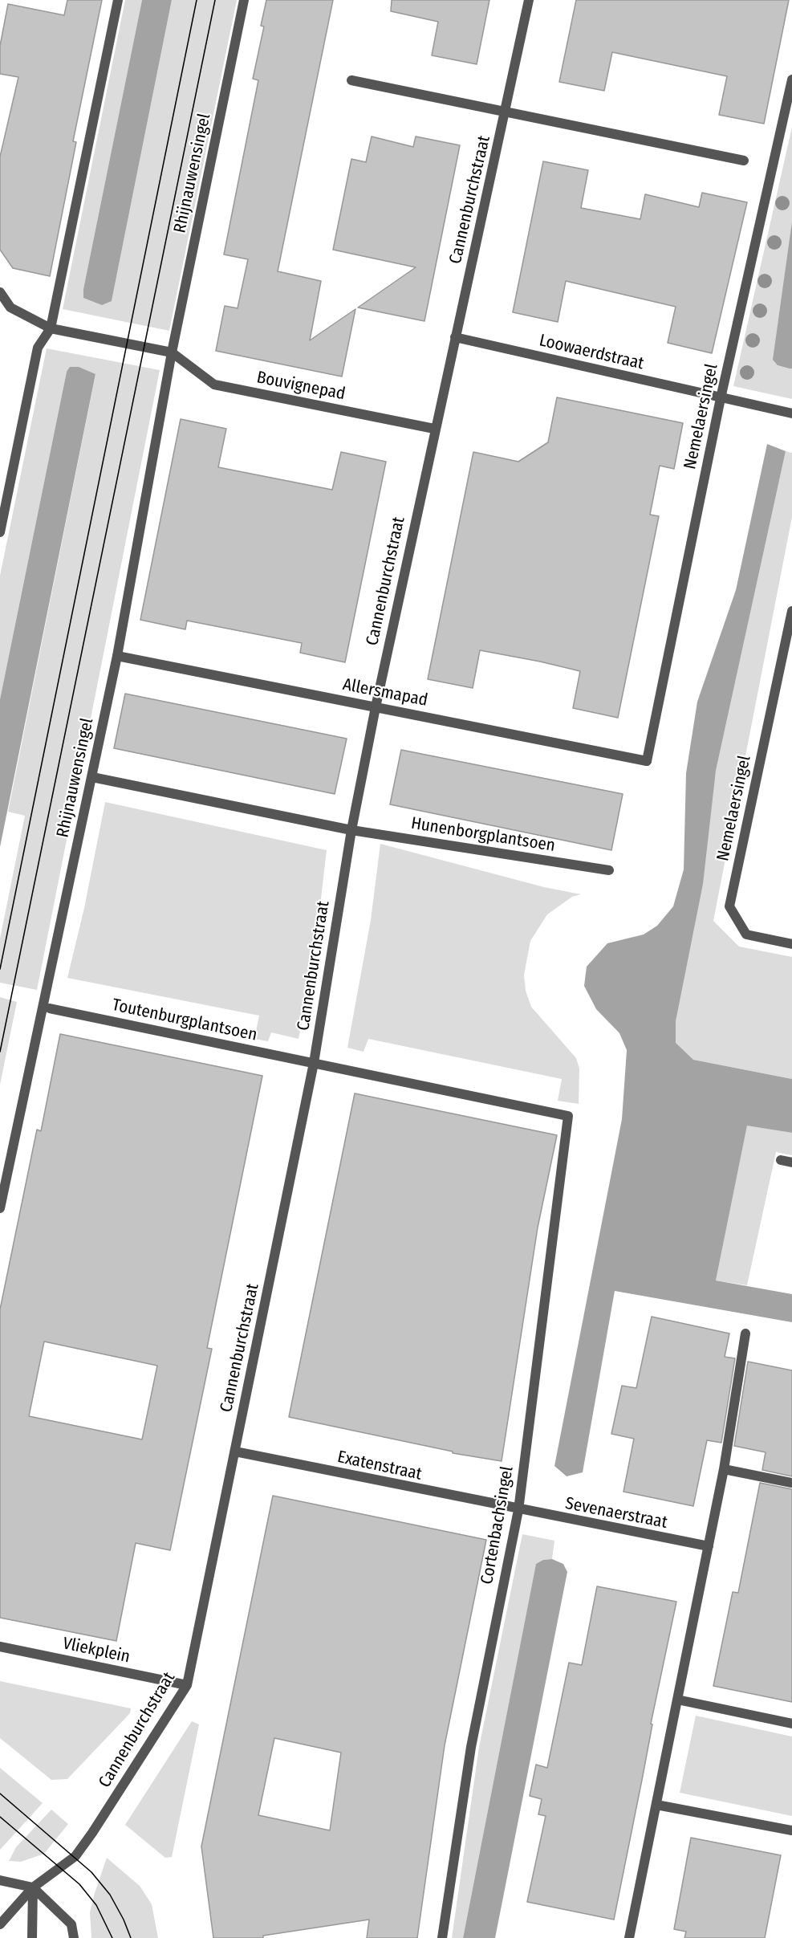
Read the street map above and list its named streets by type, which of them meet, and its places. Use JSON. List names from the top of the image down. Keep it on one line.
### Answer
{"streets":{"street":["Rhijnauwensingel","Cannenburchstraat","Loowaerdstraat","Bouvignepad","Nemelaersingel","Allersmapad","Hunenborgplantsoen","Toutenburgplantsoen","Exatenstraat","Sevenaerstraat","Cortenbachsingel","Vliekplein"]},"crossings":[["Rhijnauwensingel","Bouvignepad"],["Rhijnauwensingel","Allersmapad"],["Cannenburchstraat","Loowaerdstraat"],["Cannenburchstraat","Bouvignepad"],["Cannenburchstraat","Allersmapad"],["Cannenburchstraat","Hunenborgplantsoen"],["Cannenburchstraat","Toutenburgplantsoen"],["Cannenburchstraat","Exatenstraat"],["Cannenburchstraat","Cortenbachsingel"],["Cannenburchstraat","Vliekplein"],["Loowaerdstraat","Nemelaersingel"],["Nemelaersingel","Allersmapad"],["Toutenburgplantsoen","Cortenbachsingel"],["Exatenstraat","Sevenaerstraat"],["Exatenstraat","Cortenbachsingel"],["Sevenaerstraat","Cortenbachsingel"]]}
